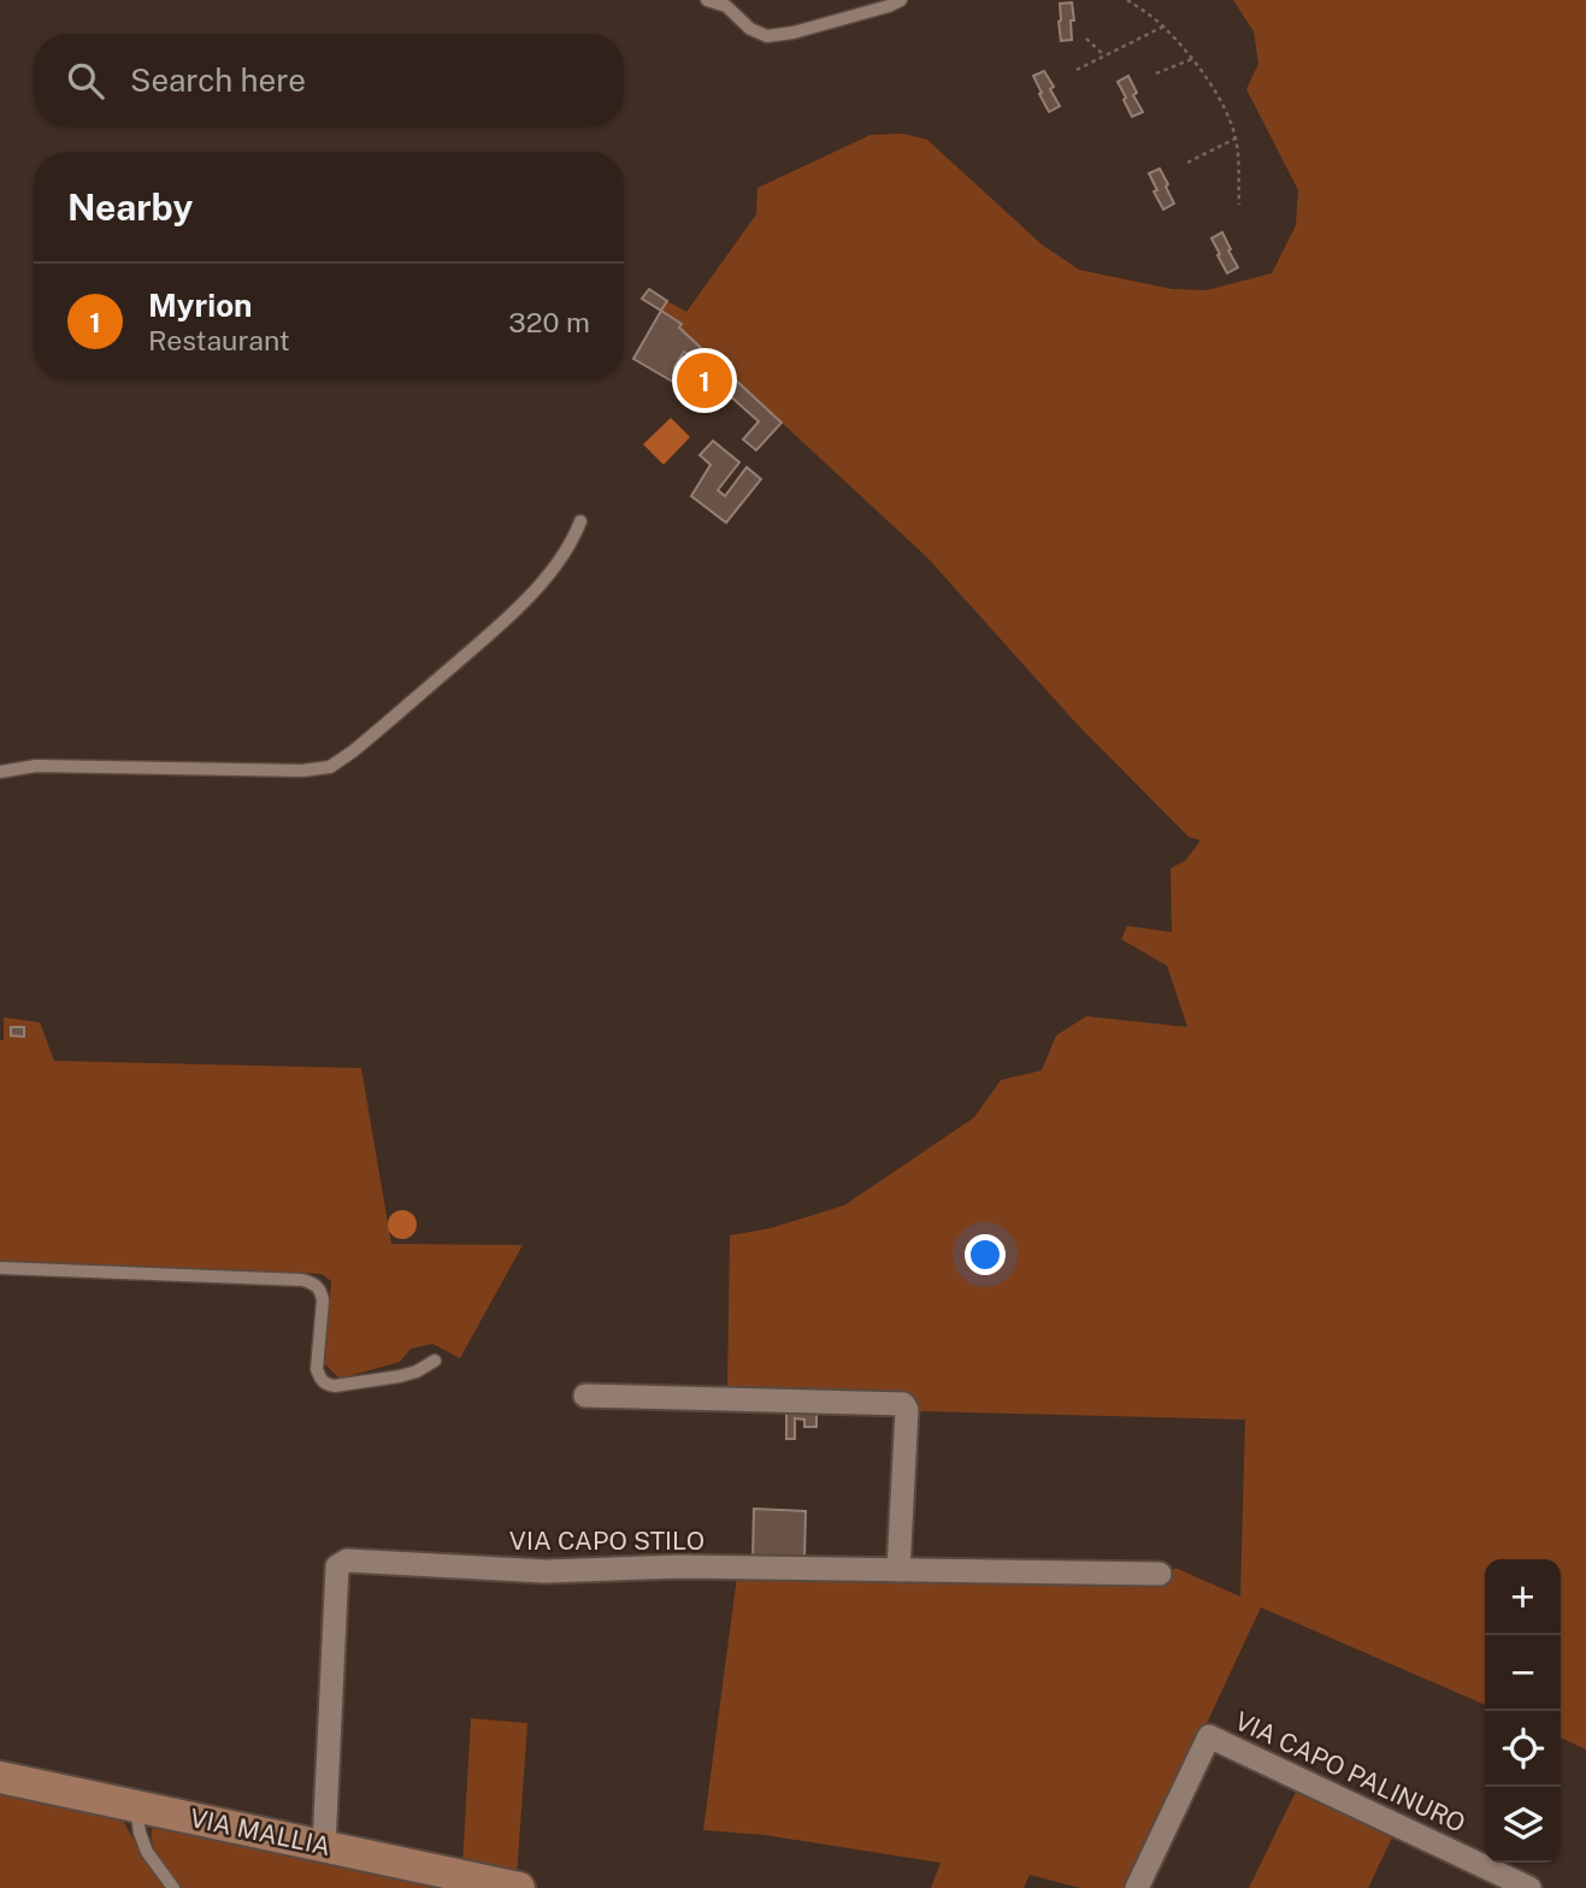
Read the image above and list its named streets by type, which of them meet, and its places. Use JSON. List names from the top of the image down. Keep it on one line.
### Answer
{"streets":{"street":["VIA CAPO STILO","VIA CAPO PALINURO","VIA MALLIA"]},"crossings":[["VIA CAPO STILO","VIA MALLIA"]],"page":{"search":"Search here","heading":"Nearby","list":[{"mark":"1","name":"Myrion","note":"Restaurant","value":"320 m"}],"pins":"1","map_buttons":["+","−"]}}
